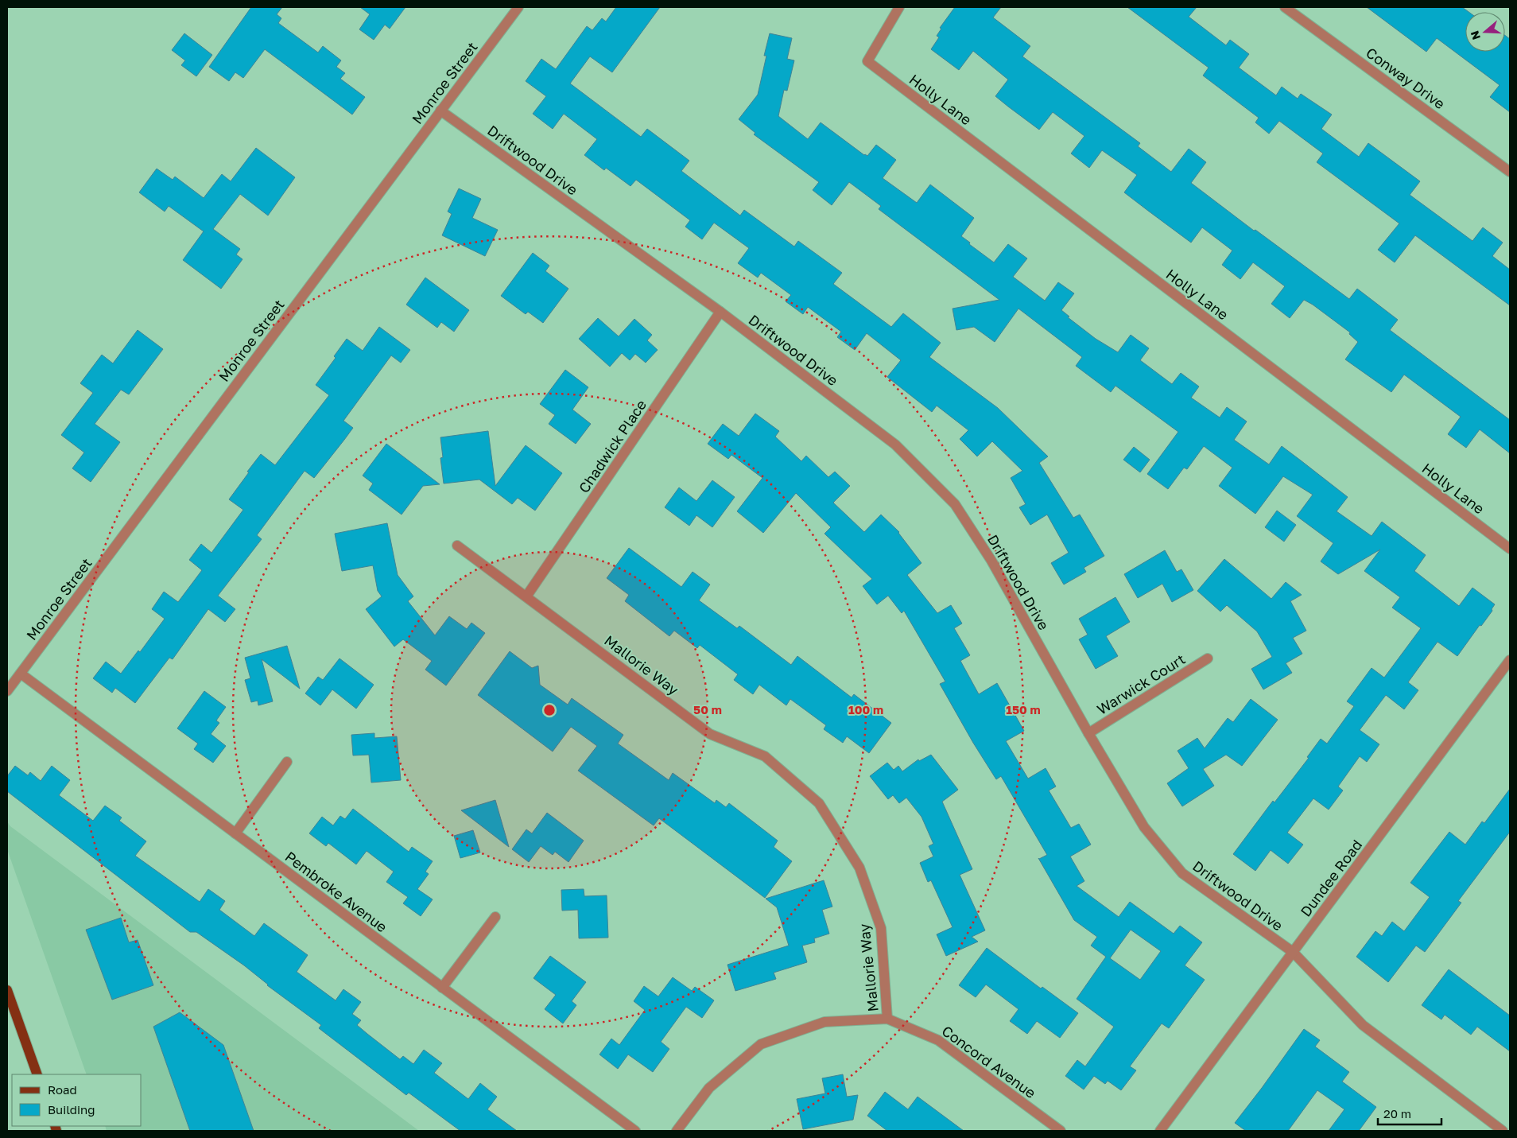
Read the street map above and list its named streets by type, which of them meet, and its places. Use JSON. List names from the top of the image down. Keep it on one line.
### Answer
{"streets":{"street":["Conway Drive","Monroe Street","Holly Lane","Driftwood Drive","Chadwick Place","Mallorie Way","Warwick Court","Dundee Road","Pembroke Avenue","Concord Avenue"]},"crossings":[["Monroe Street","Driftwood Drive"],["Monroe Street","Pembroke Avenue"],["Driftwood Drive","Chadwick Place"],["Driftwood Drive","Warwick Court"],["Driftwood Drive","Dundee Road"],["Chadwick Place","Mallorie Way"],["Mallorie Way","Concord Avenue"]],"legend":["Road","Building"],"scale_bar":"20 m","north":"left","rings":["50 m","100 m","150 m"]}
